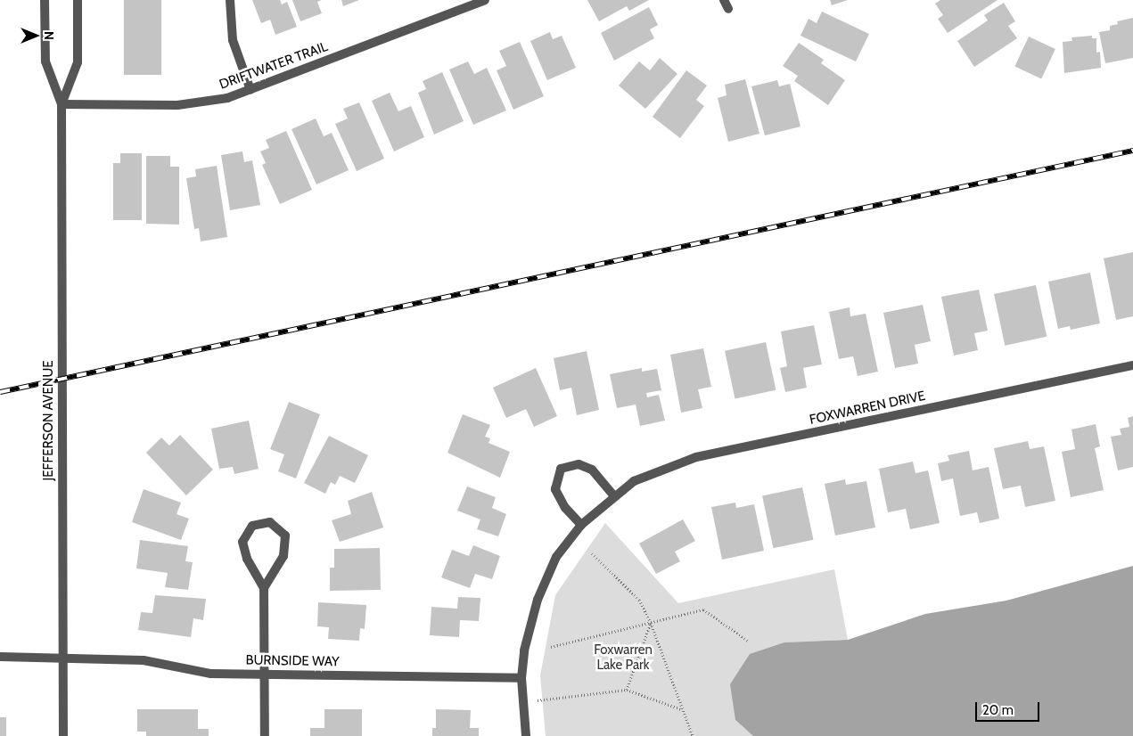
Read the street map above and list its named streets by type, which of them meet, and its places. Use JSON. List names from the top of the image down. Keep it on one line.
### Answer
{"streets":{"street":["DRIFTWATER TRAIL","FOXWARREN DRIVE","JEFFERSON AVENUE","BURNSIDE WAY"]},"crossings":[["DRIFTWATER TRAIL","JEFFERSON AVENUE"],["FOXWARREN DRIVE","BURNSIDE WAY"],["JEFFERSON AVENUE","BURNSIDE WAY"]],"parks":["Foxwarren Lake Park"],"scale_bar":"20 m","north":"right"}
